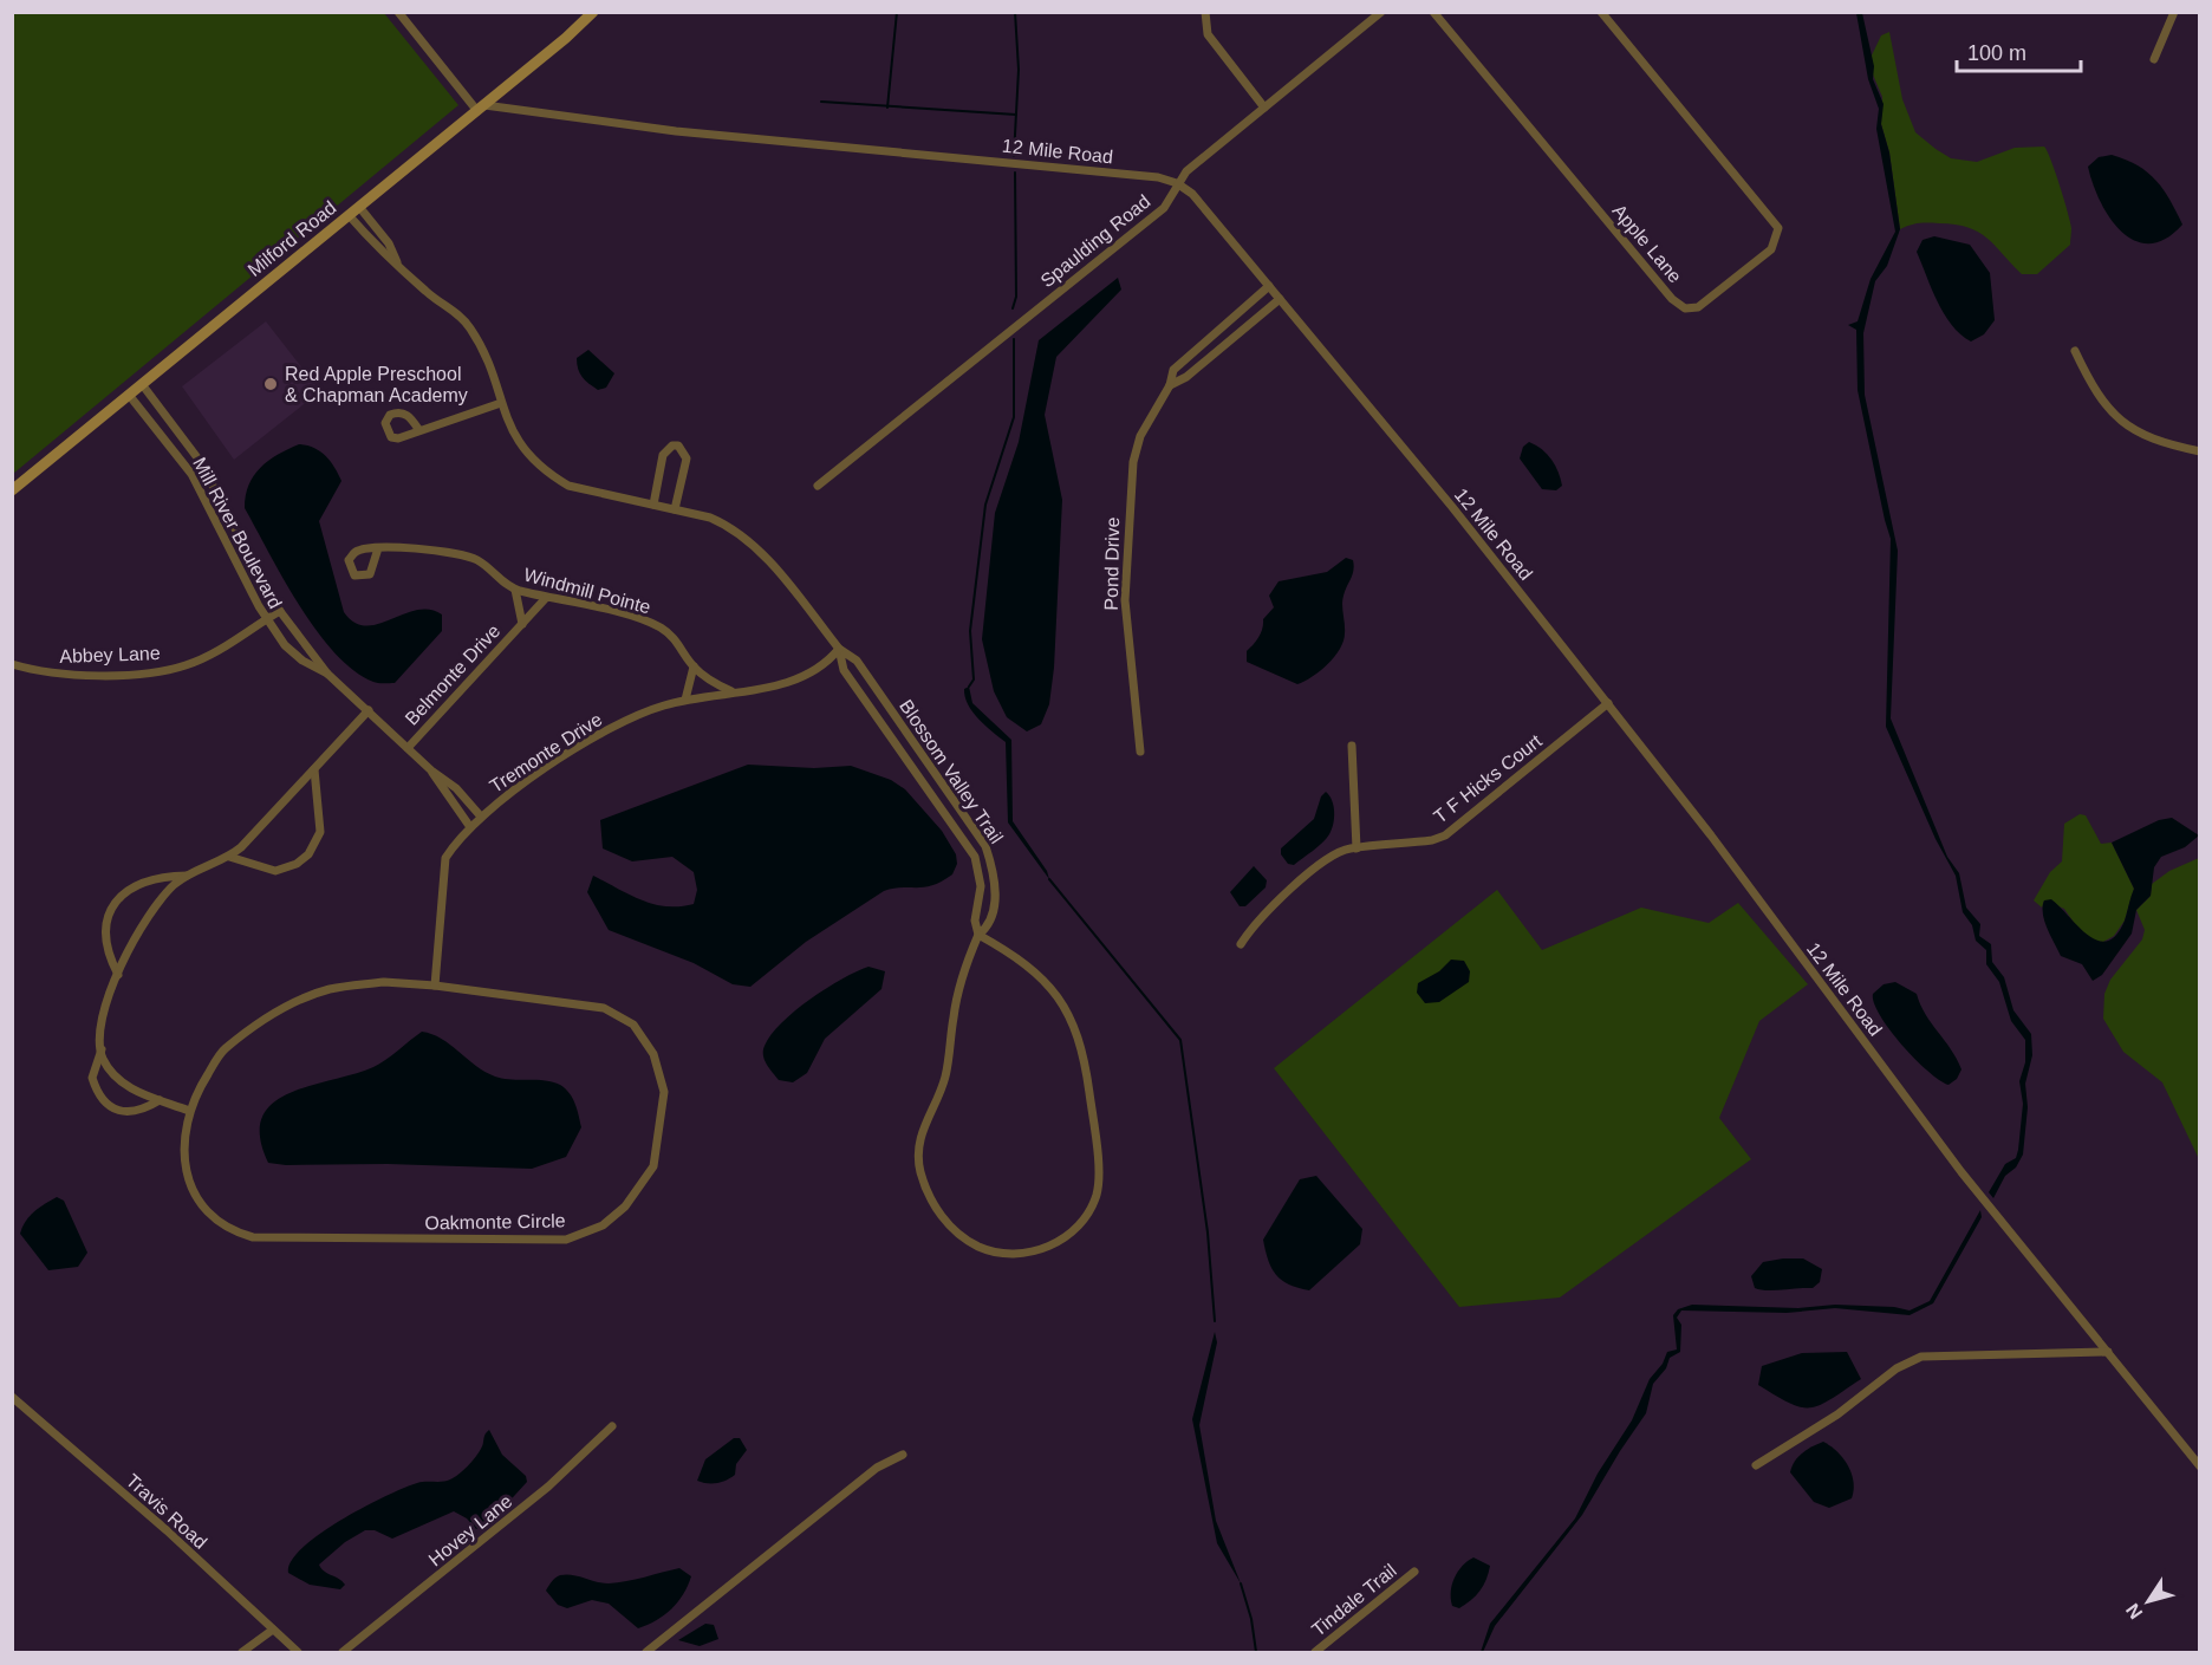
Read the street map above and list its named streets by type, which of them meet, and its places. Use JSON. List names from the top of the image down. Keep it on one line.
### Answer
{"streets":{"street":["12 Mile Road","Milford Road","Spaulding Road","Apple Lane","Mill River Boulevard","Pond Drive","Windmill Pointe","Abbey Lane","Belmonte Drive","Tremonte Drive","Blossom Valley Trail","T F Hicks Court","Oakmonte Circle","Travis Road","Hovey Lane","Tindale Trail"]},"crossings":[["12 Mile Road","Milford Road"],["12 Mile Road","Spaulding Road"],["12 Mile Road","Pond Drive"],["12 Mile Road","T F Hicks Court"],["Milford Road","Mill River Boulevard"],["Milford Road","Blossom Valley Trail"],["Mill River Boulevard","Abbey Lane"],["Mill River Boulevard","Belmonte Drive"],["Mill River Boulevard","Tremonte Drive"],["Windmill Pointe","Belmonte Drive"],["Windmill Pointe","Tremonte Drive"],["Tremonte Drive","Blossom Valley Trail"],["Tremonte Drive","Oakmonte Circle"]],"places":["Red Apple Preschool & Chapman Academy"],"scale_bar":"100 m","north":"bottom left"}
